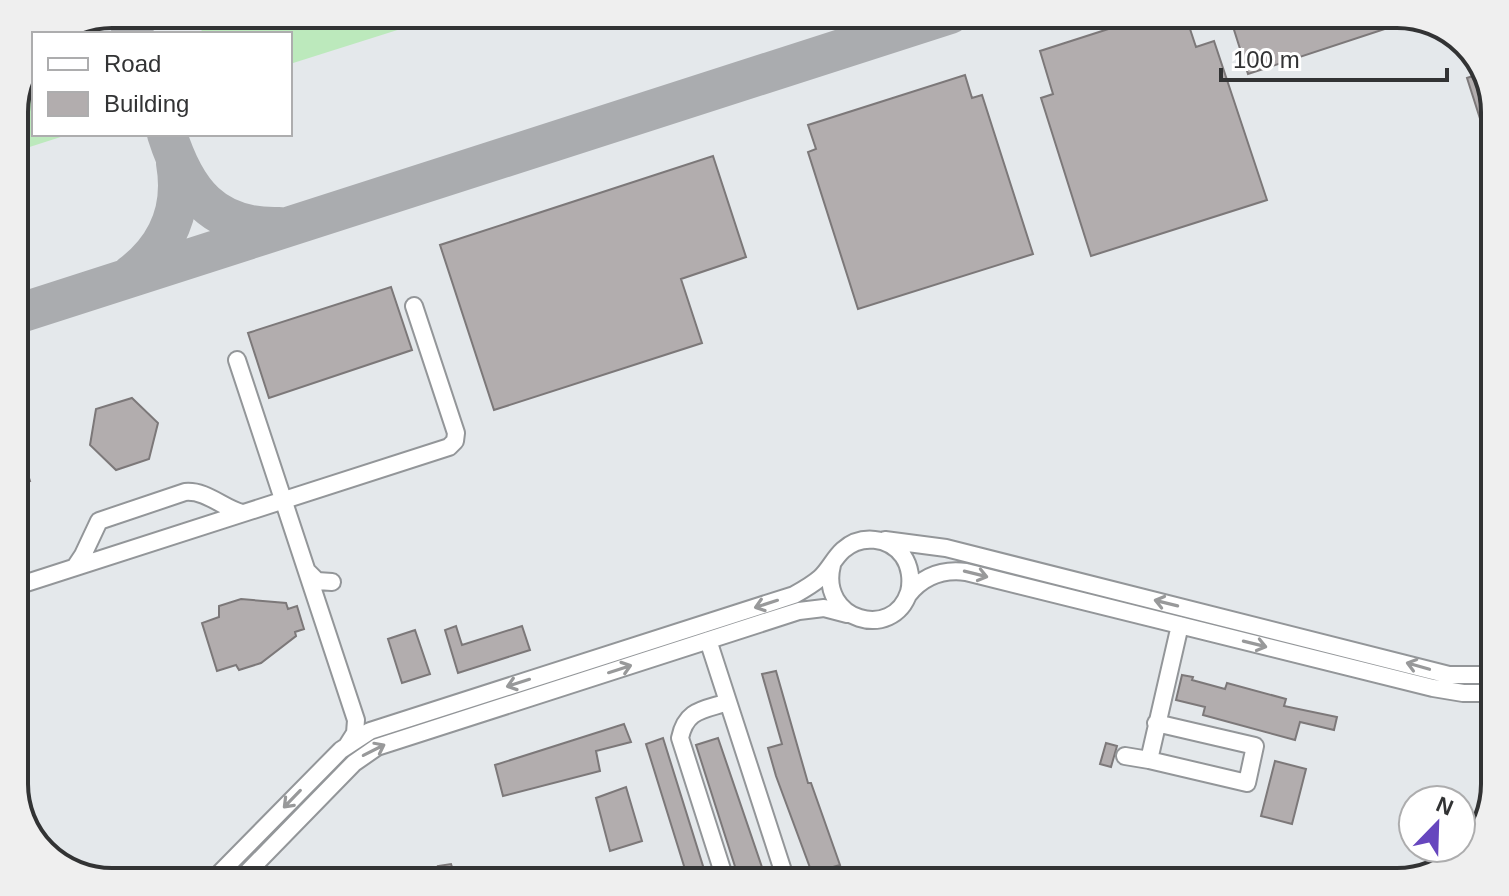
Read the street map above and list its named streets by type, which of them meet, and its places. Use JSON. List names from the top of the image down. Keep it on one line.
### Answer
{"legend":["Road","Building"],"scale_bar":"100 m","north":"top right"}
